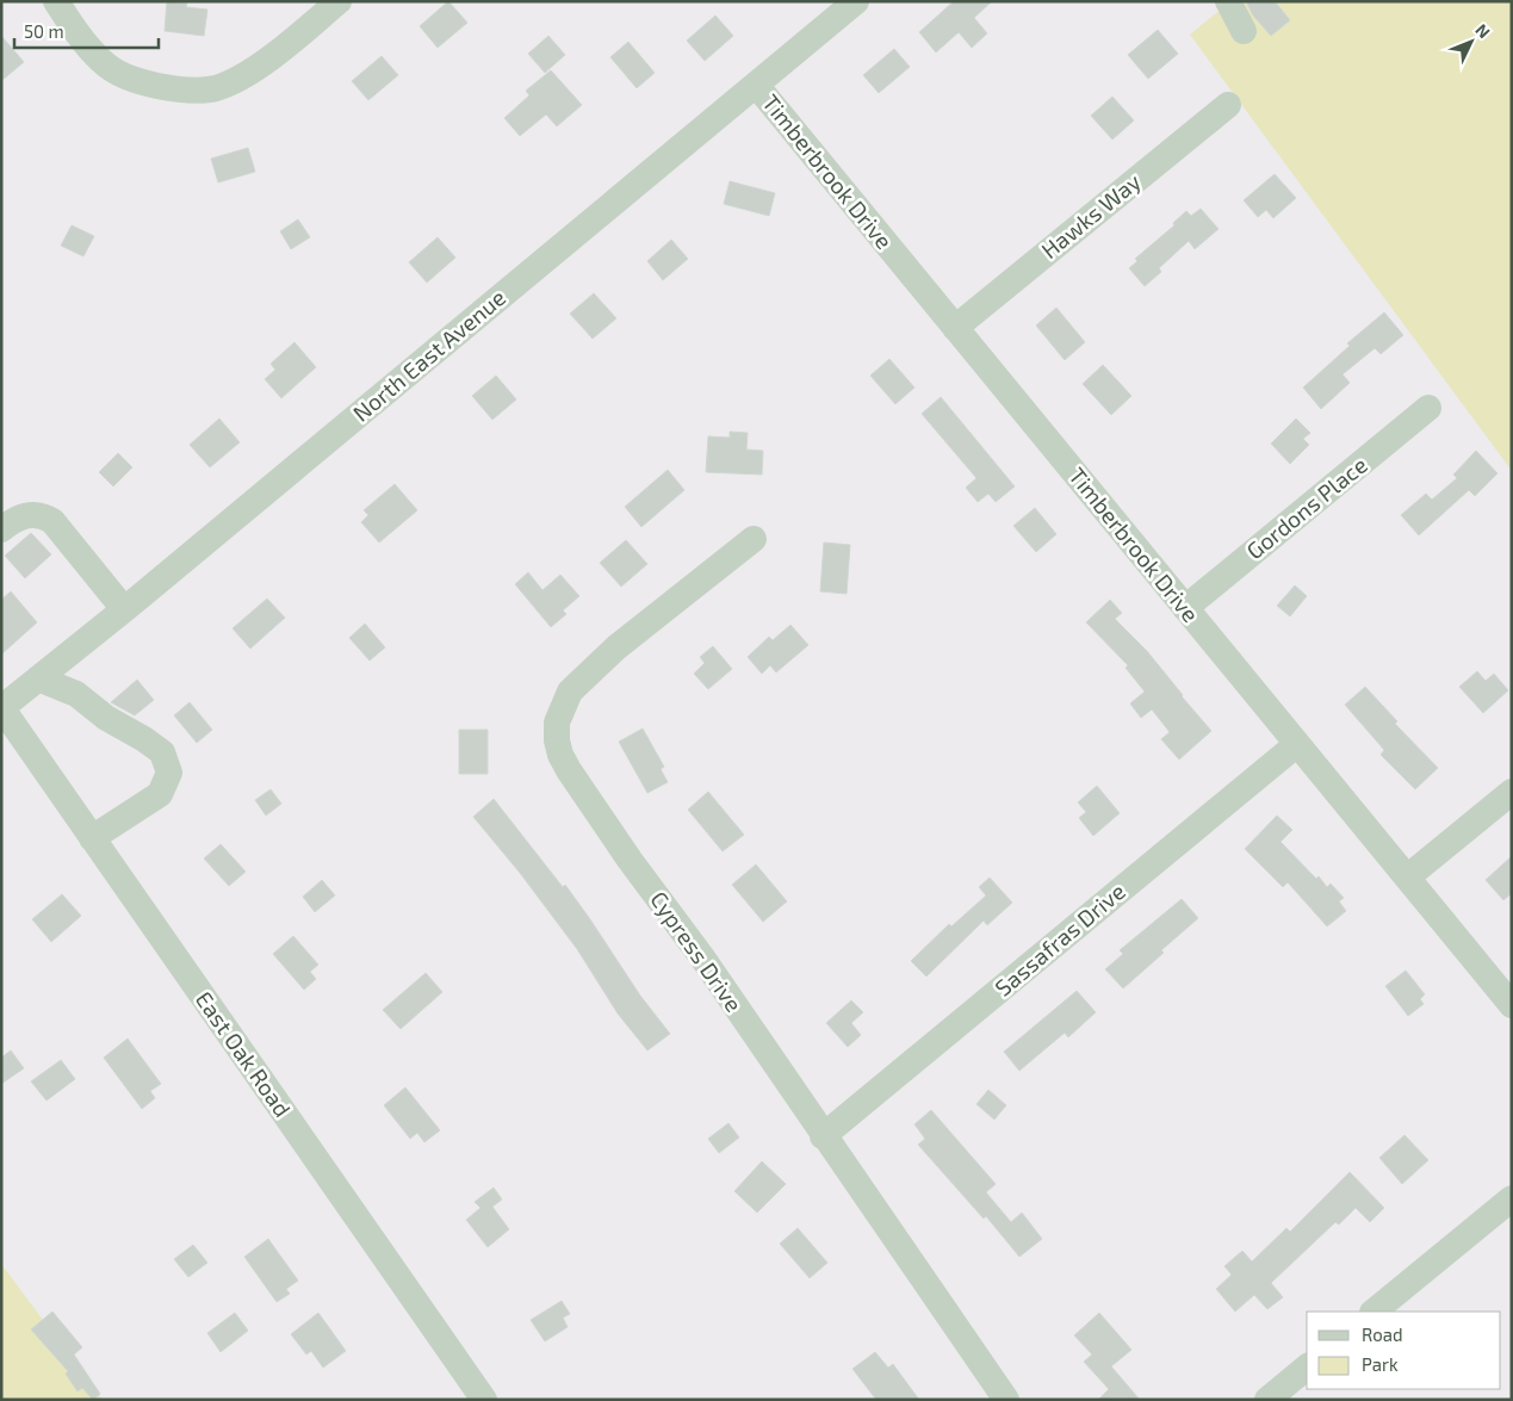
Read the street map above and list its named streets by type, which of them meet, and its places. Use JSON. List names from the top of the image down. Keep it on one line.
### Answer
{"streets":{"street":["Timberbrook Drive","Hawks Way","North East Avenue","Gordons Place","Sassafras Drive","Cypress Drive","East Oak Road"]},"crossings":[["Timberbrook Drive","Hawks Way"],["Timberbrook Drive","North East Avenue"],["Timberbrook Drive","Gordons Place"],["Timberbrook Drive","Sassafras Drive"],["North East Avenue","East Oak Road"],["Sassafras Drive","Cypress Drive"]],"legend":["Road","Park"],"scale_bar":"50 m","north":"top right"}
